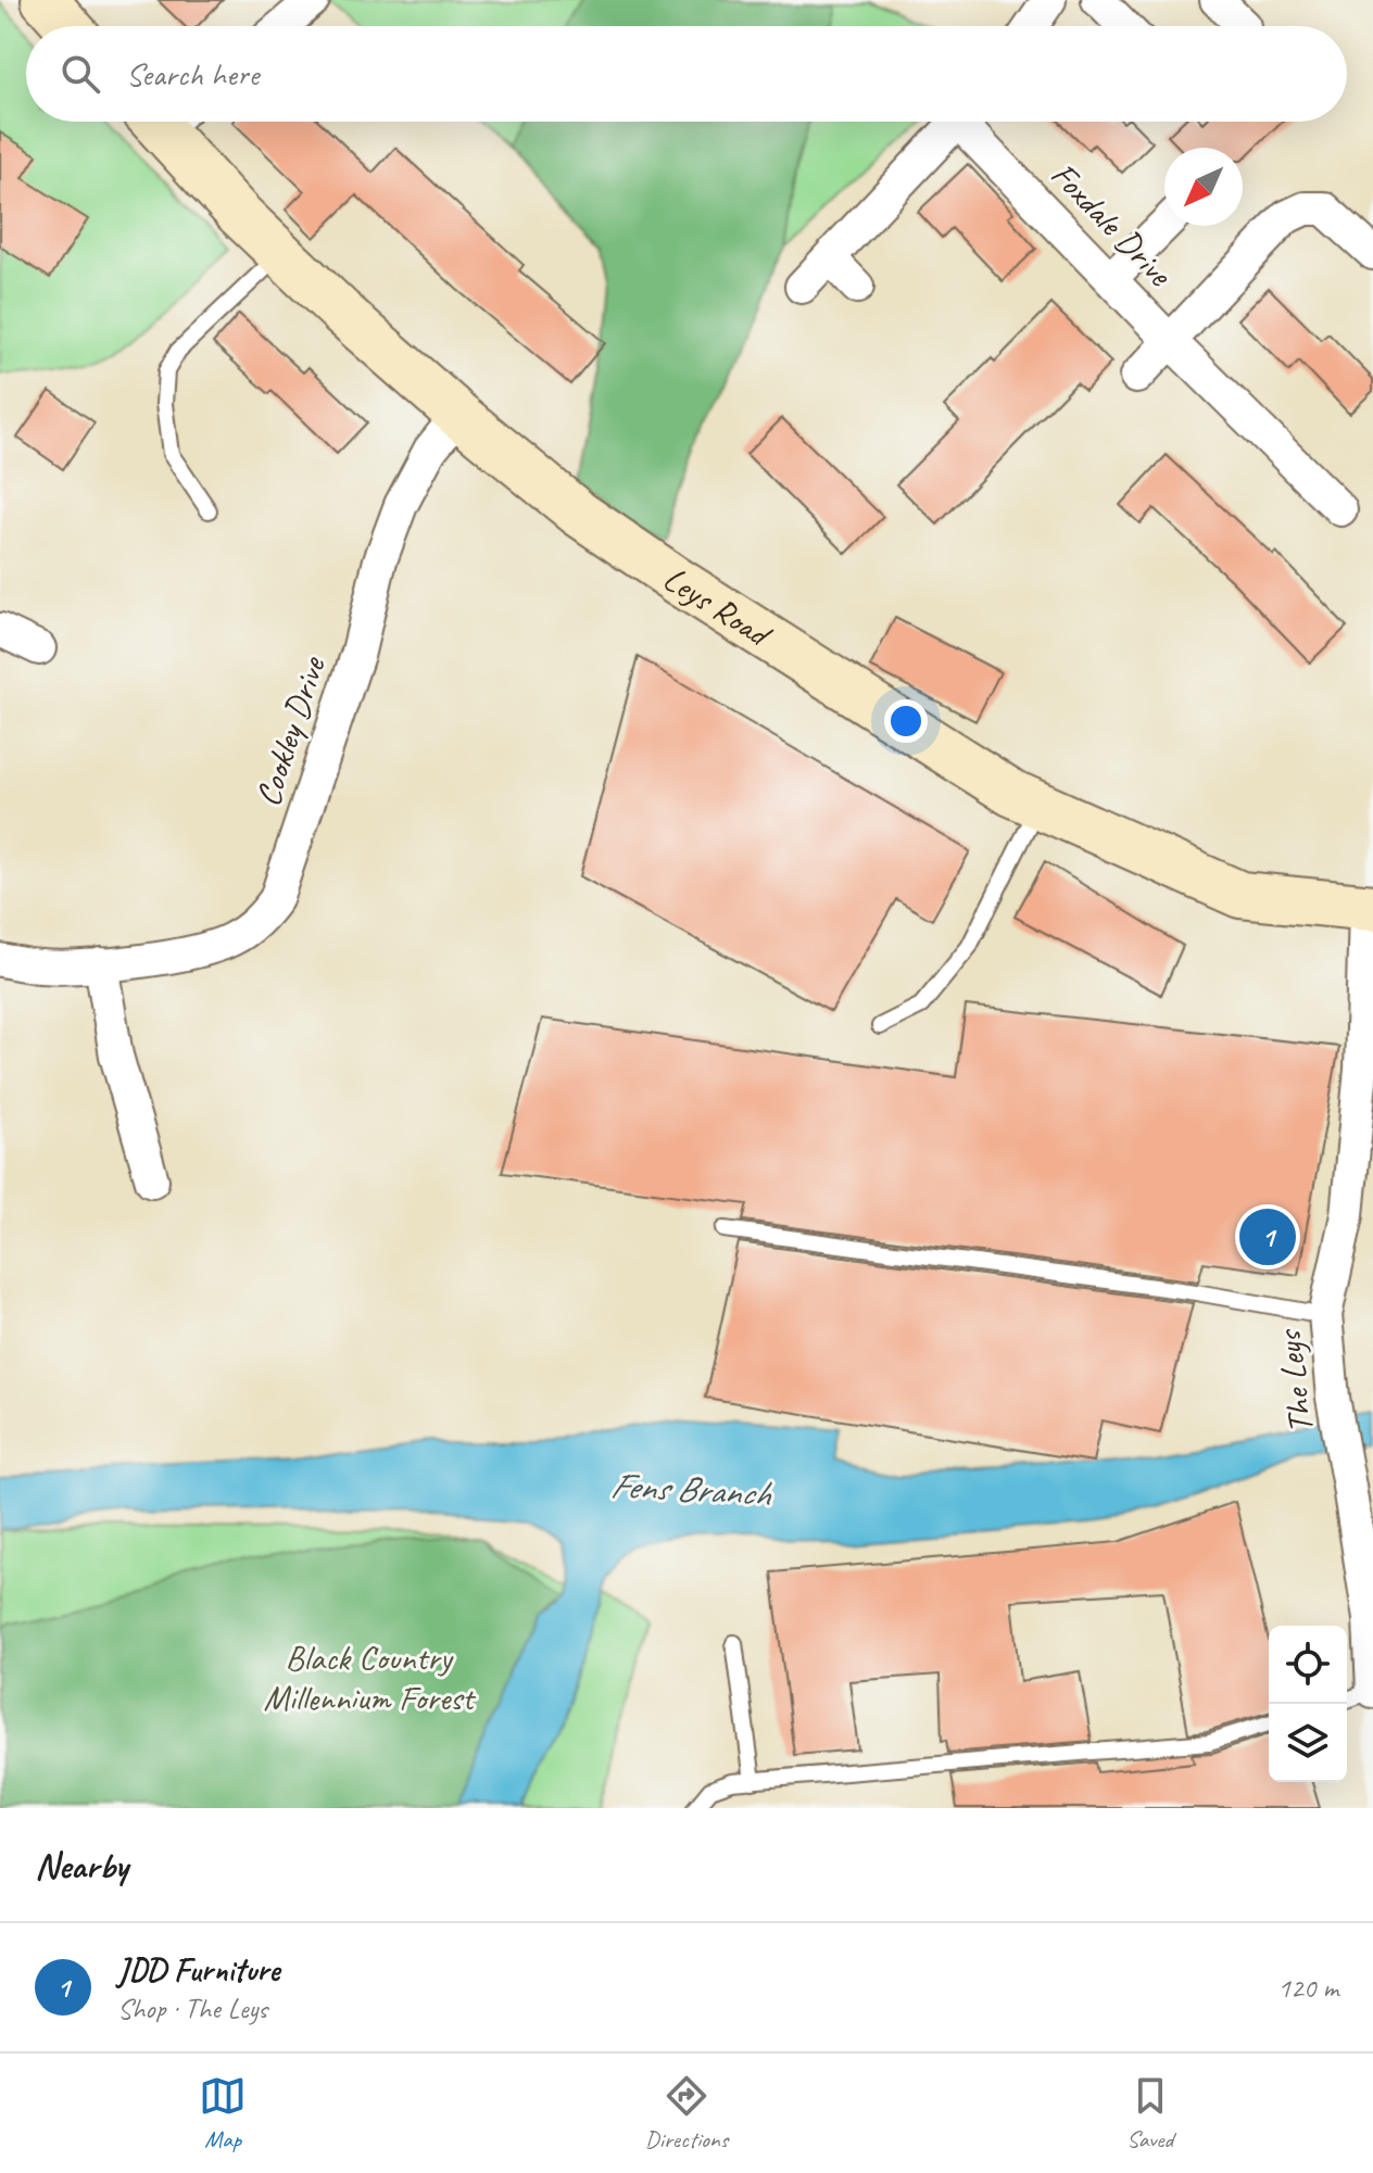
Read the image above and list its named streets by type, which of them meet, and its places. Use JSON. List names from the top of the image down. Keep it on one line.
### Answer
{"streets":{"main road":["Leys Road"],"street":["Foxdale Drive","Cookley Drive","The Leys"]},"crossings":[["Leys Road","Cookley Drive"],["Leys Road","The Leys"]],"water":["Fens Branch"],"parks":["Black Country Millennium Forest"],"north":"bottom left","page":{"search":"Search here","pins":"1","heading":"Nearby","list":[{"mark":"1","name":"JDD Furniture","note":"Shop · The Leys","value":"120 m"}],"nav":["Map","Directions","Saved"]}}
